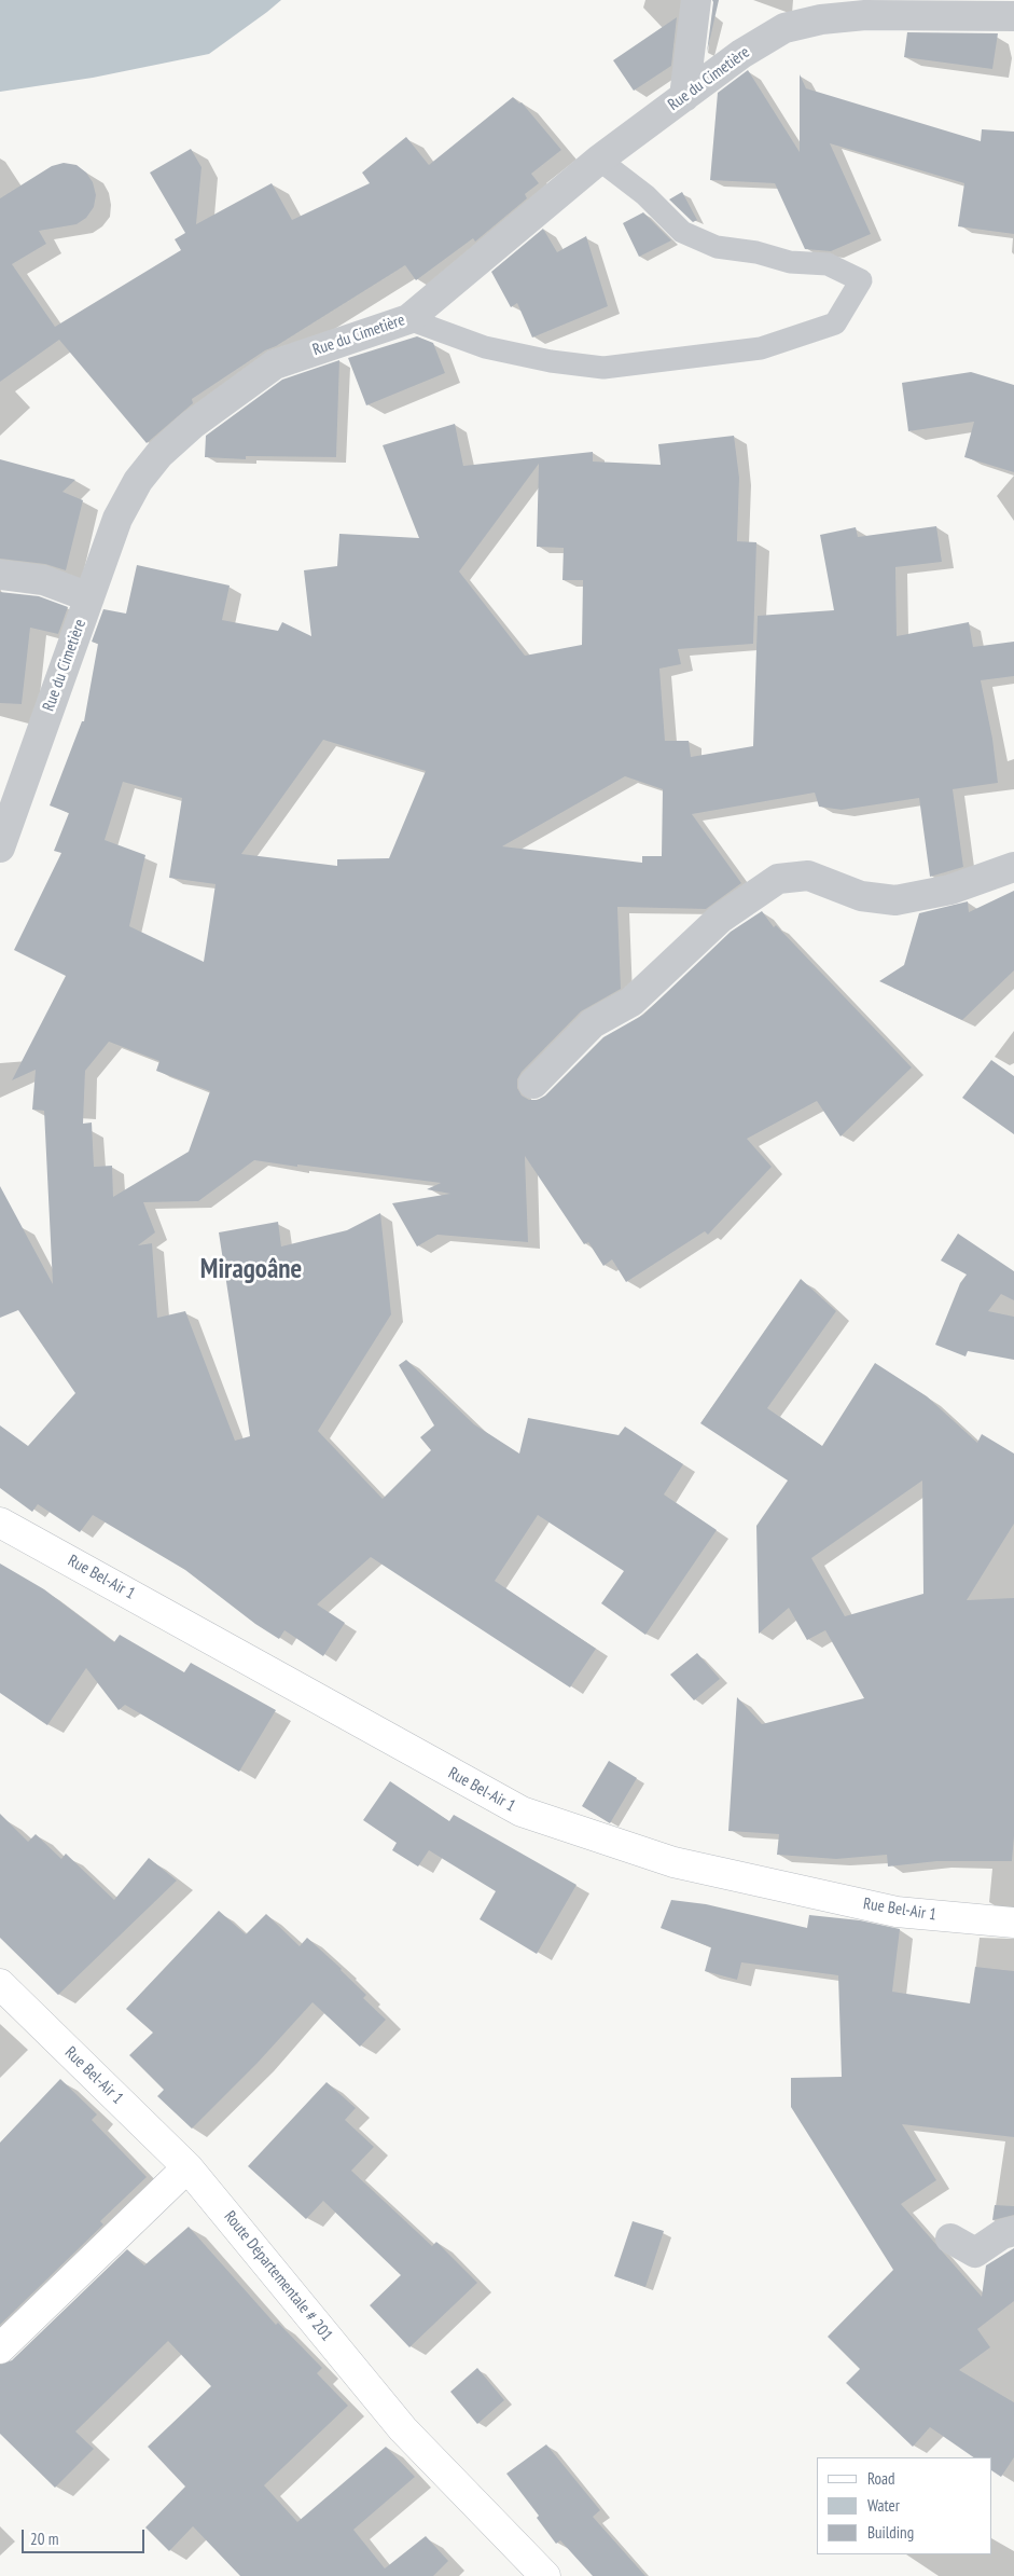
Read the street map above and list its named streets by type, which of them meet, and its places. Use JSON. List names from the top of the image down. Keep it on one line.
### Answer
{"streets":{"street":["Rue du Cimetière","Rue Bel-Air 1","Route Départementale # 201"]},"crossings":[["Rue Bel-Air 1","Route Départementale # 201"]],"districts":["Miragoâne"],"legend":["Road","Water","Building"],"scale_bar":"20 m"}
